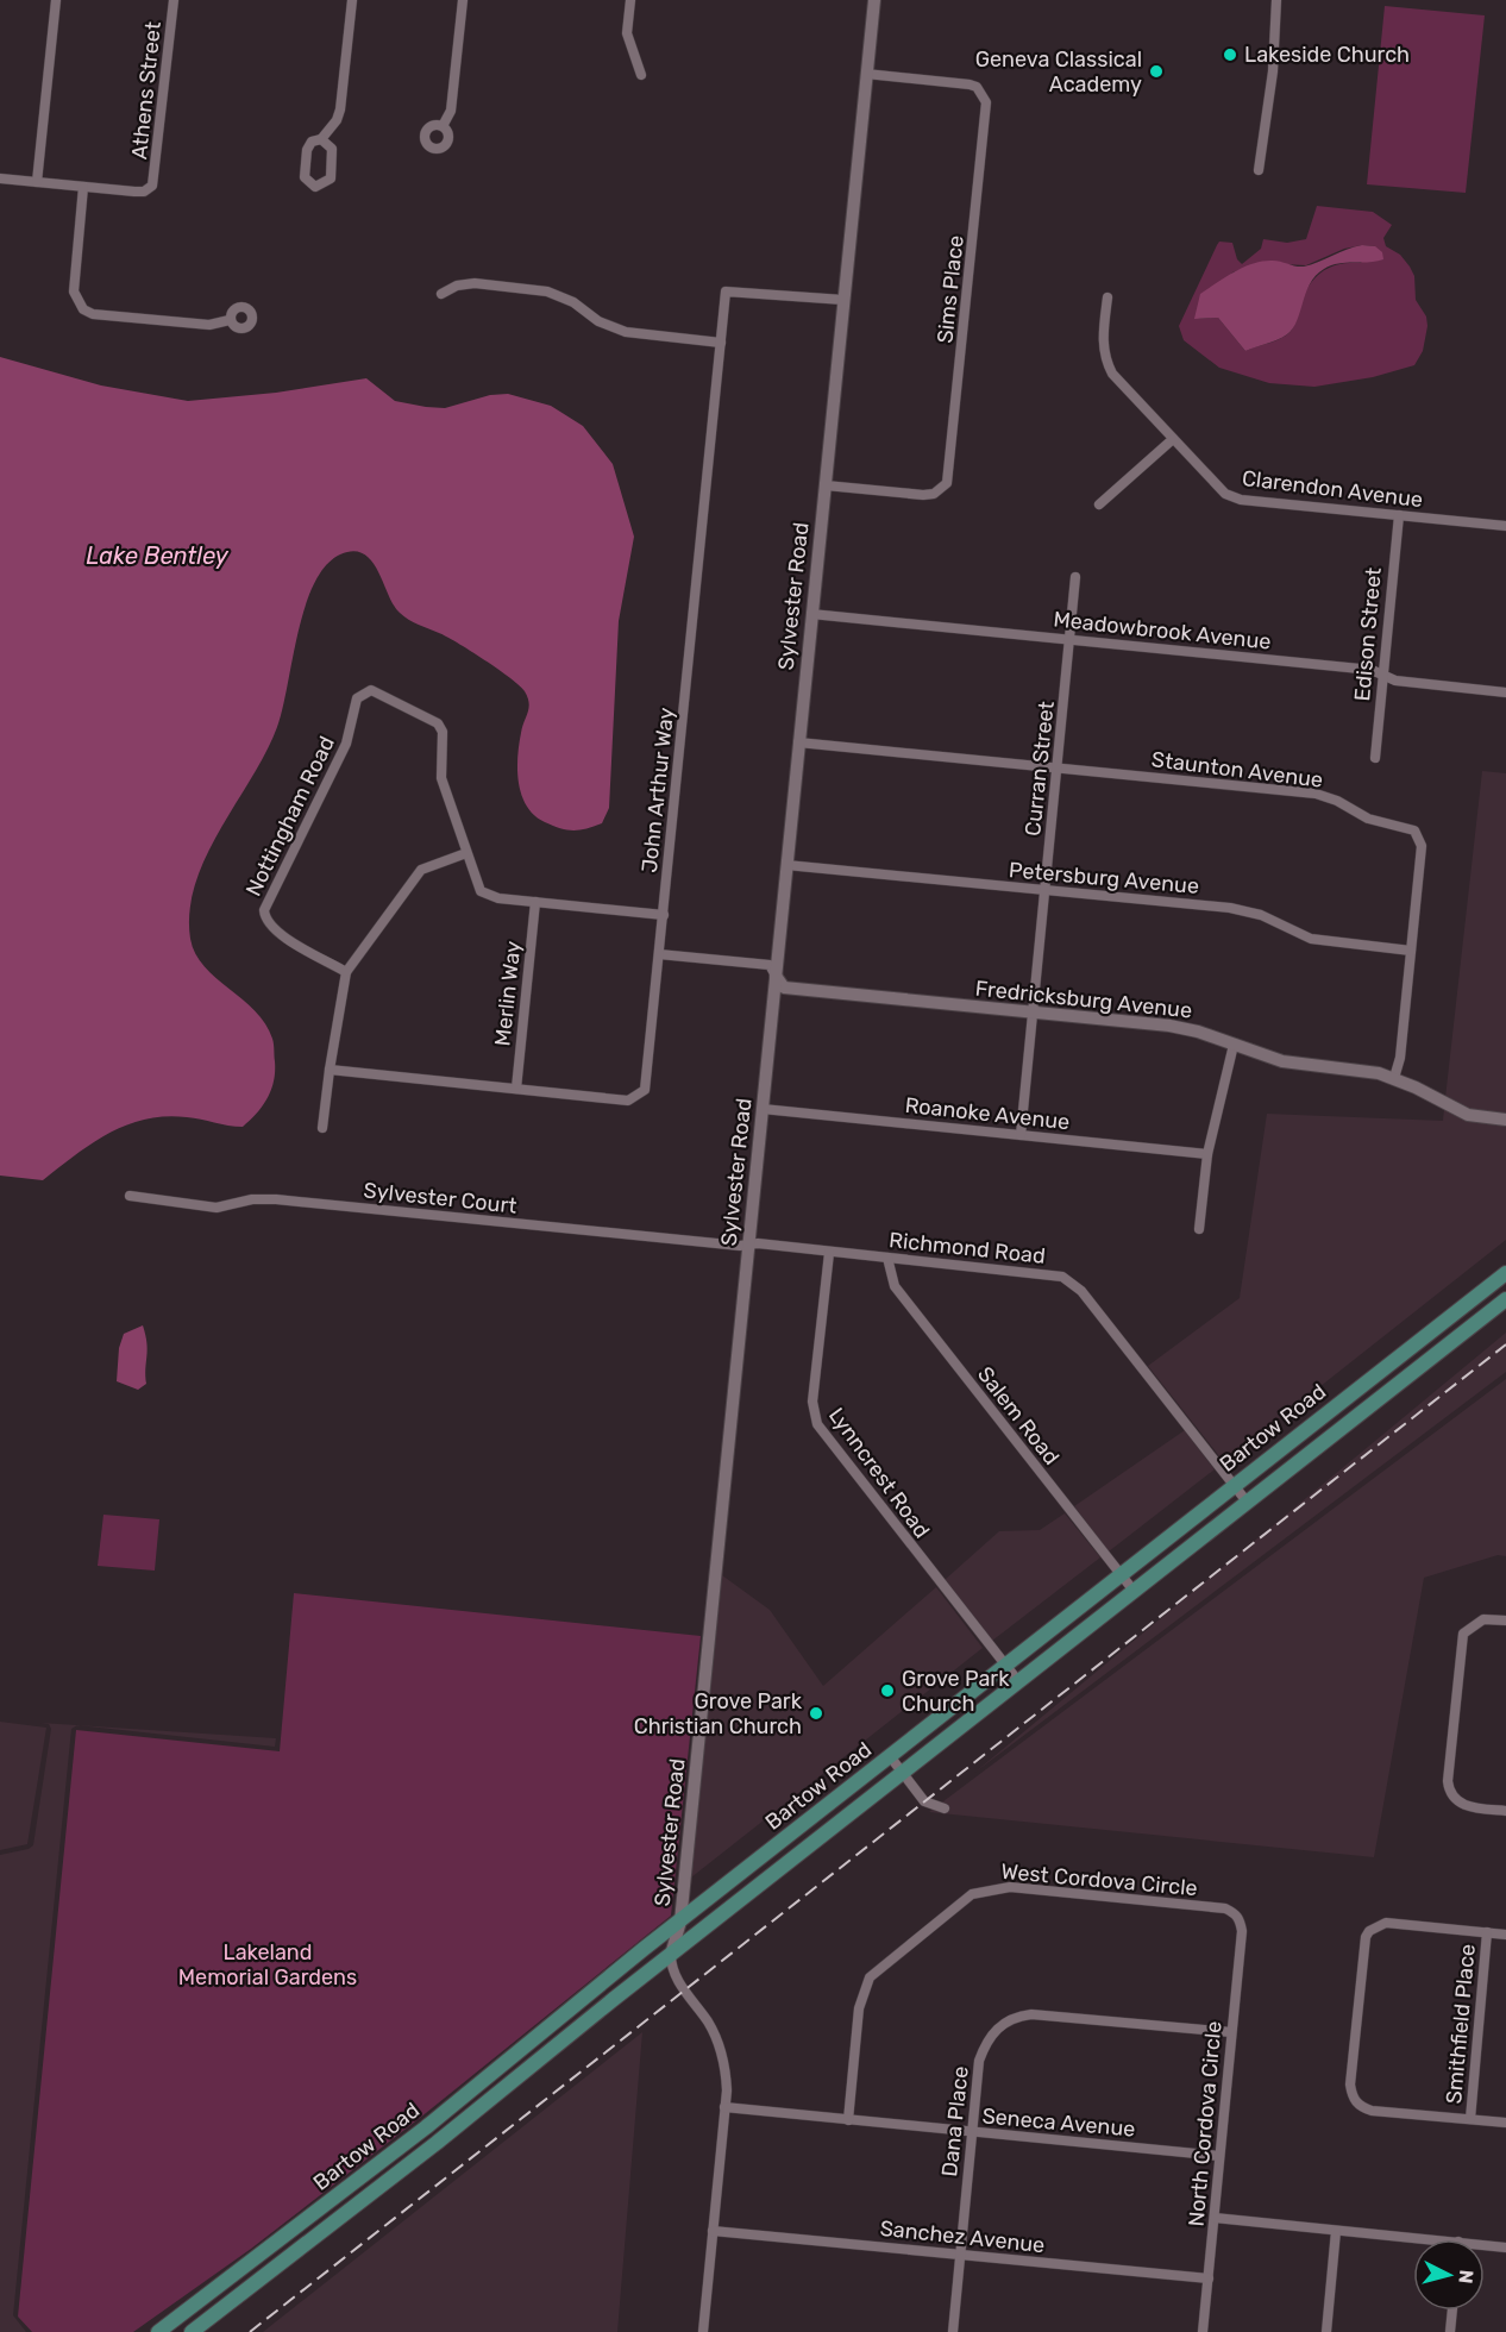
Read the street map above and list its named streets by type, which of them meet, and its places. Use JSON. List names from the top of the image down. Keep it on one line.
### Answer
{"streets":{"main road":["Bartow Road"],"street":["Athens Street","Sims Place","Clarendon Avenue","Sylvester Road","Meadowbrook Avenue","Edison Street","Curran Street","Staunton Avenue","John Arthur Way","Nottingham Road","Petersburg Avenue","Merlin Way","Fredricksburg Avenue","Roanoke Avenue","Sylvester Court","Richmond Road","Salem Road","Lynncrest Road","West Cordova Circle","Smithfield Place","Dana Place","Seneca Avenue","North Cordova Circle","Sanchez Avenue"]},"crossings":[["Sims Place","Sylvester Road"],["Clarendon Avenue","Edison Street"],["Sylvester Road","Meadowbrook Avenue"],["Sylvester Road","Staunton Avenue"],["Sylvester Road","John Arthur Way"],["Sylvester Road","Petersburg Avenue"],["Sylvester Road","Fredricksburg Avenue"],["Sylvester Road","Roanoke Avenue"],["Sylvester Road","Sylvester Court"],["Sylvester Road","Richmond Road"],["Sylvester Road","Bartow Road"],["Meadowbrook Avenue","Edison Street"],["Meadowbrook Avenue","Curran Street"],["Curran Street","Staunton Avenue"],["Curran Street","Petersburg Avenue"],["Curran Street","Fredricksburg Avenue"],["Curran Street","Roanoke Avenue"],["Staunton Avenue","Petersburg Avenue"],["Staunton Avenue","Fredricksburg Avenue"],["John Arthur Way","Nottingham Road"],["John Arthur Way","Merlin Way"],["Nottingham Road","Merlin Way"],["Sylvester Court","Richmond Road"],["Richmond Road","Salem Road"],["Richmond Road","Bartow Road"],["Richmond Road","Lynncrest Road"],["Salem Road","Bartow Road"],["Bartow Road","Lynncrest Road"],["West Cordova Circle","Seneca Avenue"],["West Cordova Circle","North Cordova Circle"],["Dana Place","Seneca Avenue"],["Dana Place","North Cordova Circle"],["Dana Place","Sanchez Avenue"],["Seneca Avenue","North Cordova Circle"],["North Cordova Circle","Sanchez Avenue"]],"water":["Lake Bentley"],"parks":["Lakeland Memorial Gardens"],"places":["Lakeside Church","Geneva Classical Academy","Grove Park Church","Grove Park Christian Church"],"north":"right"}
